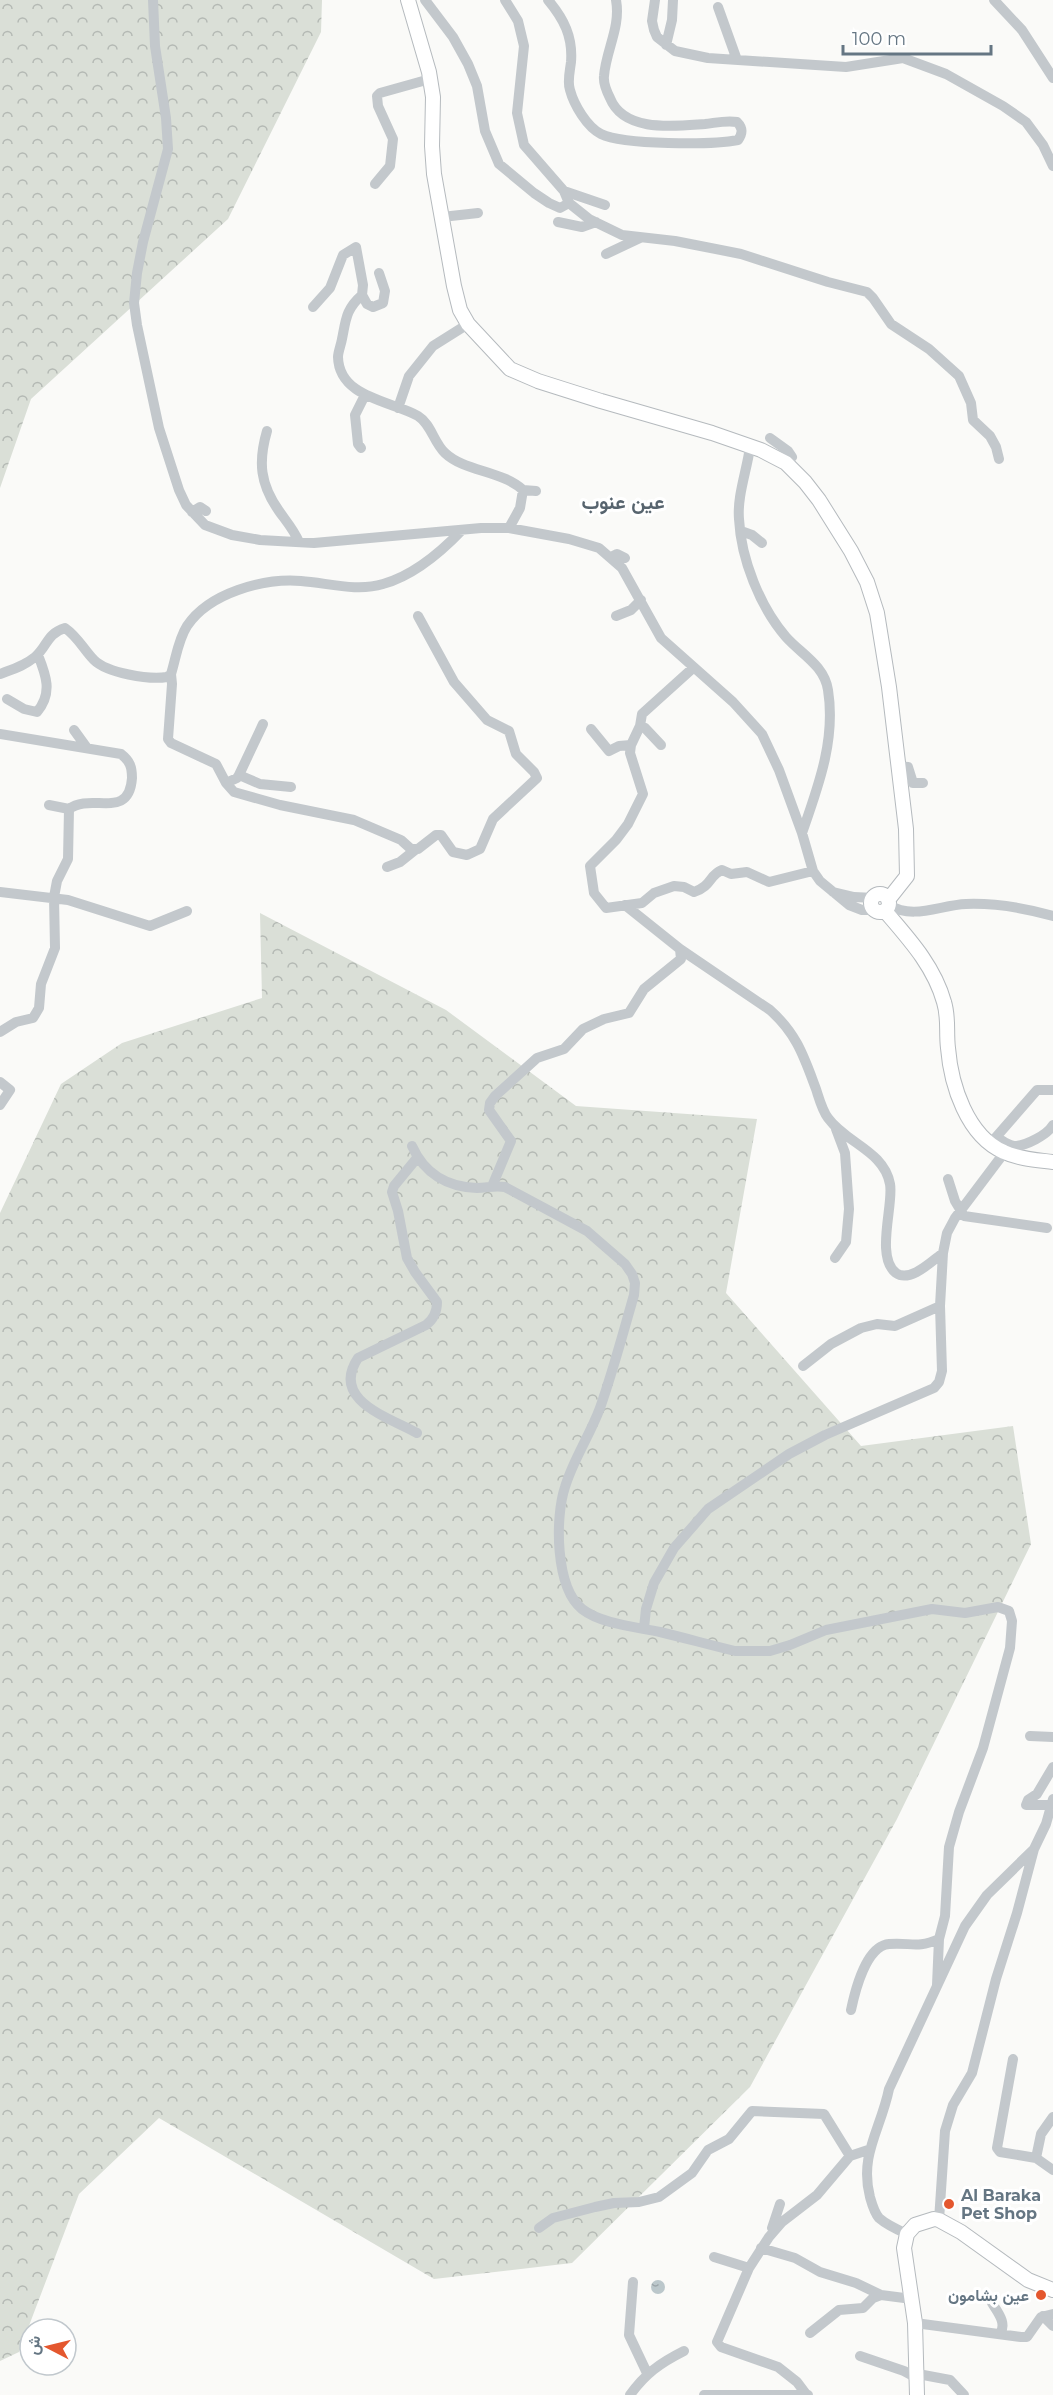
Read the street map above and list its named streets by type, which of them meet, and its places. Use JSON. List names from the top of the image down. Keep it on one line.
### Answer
{"districts":["عين عنوب"],"places":["Al Baraka Pet Shop","عين بشامون"],"scale_bar":"100 m","north":"left"}
